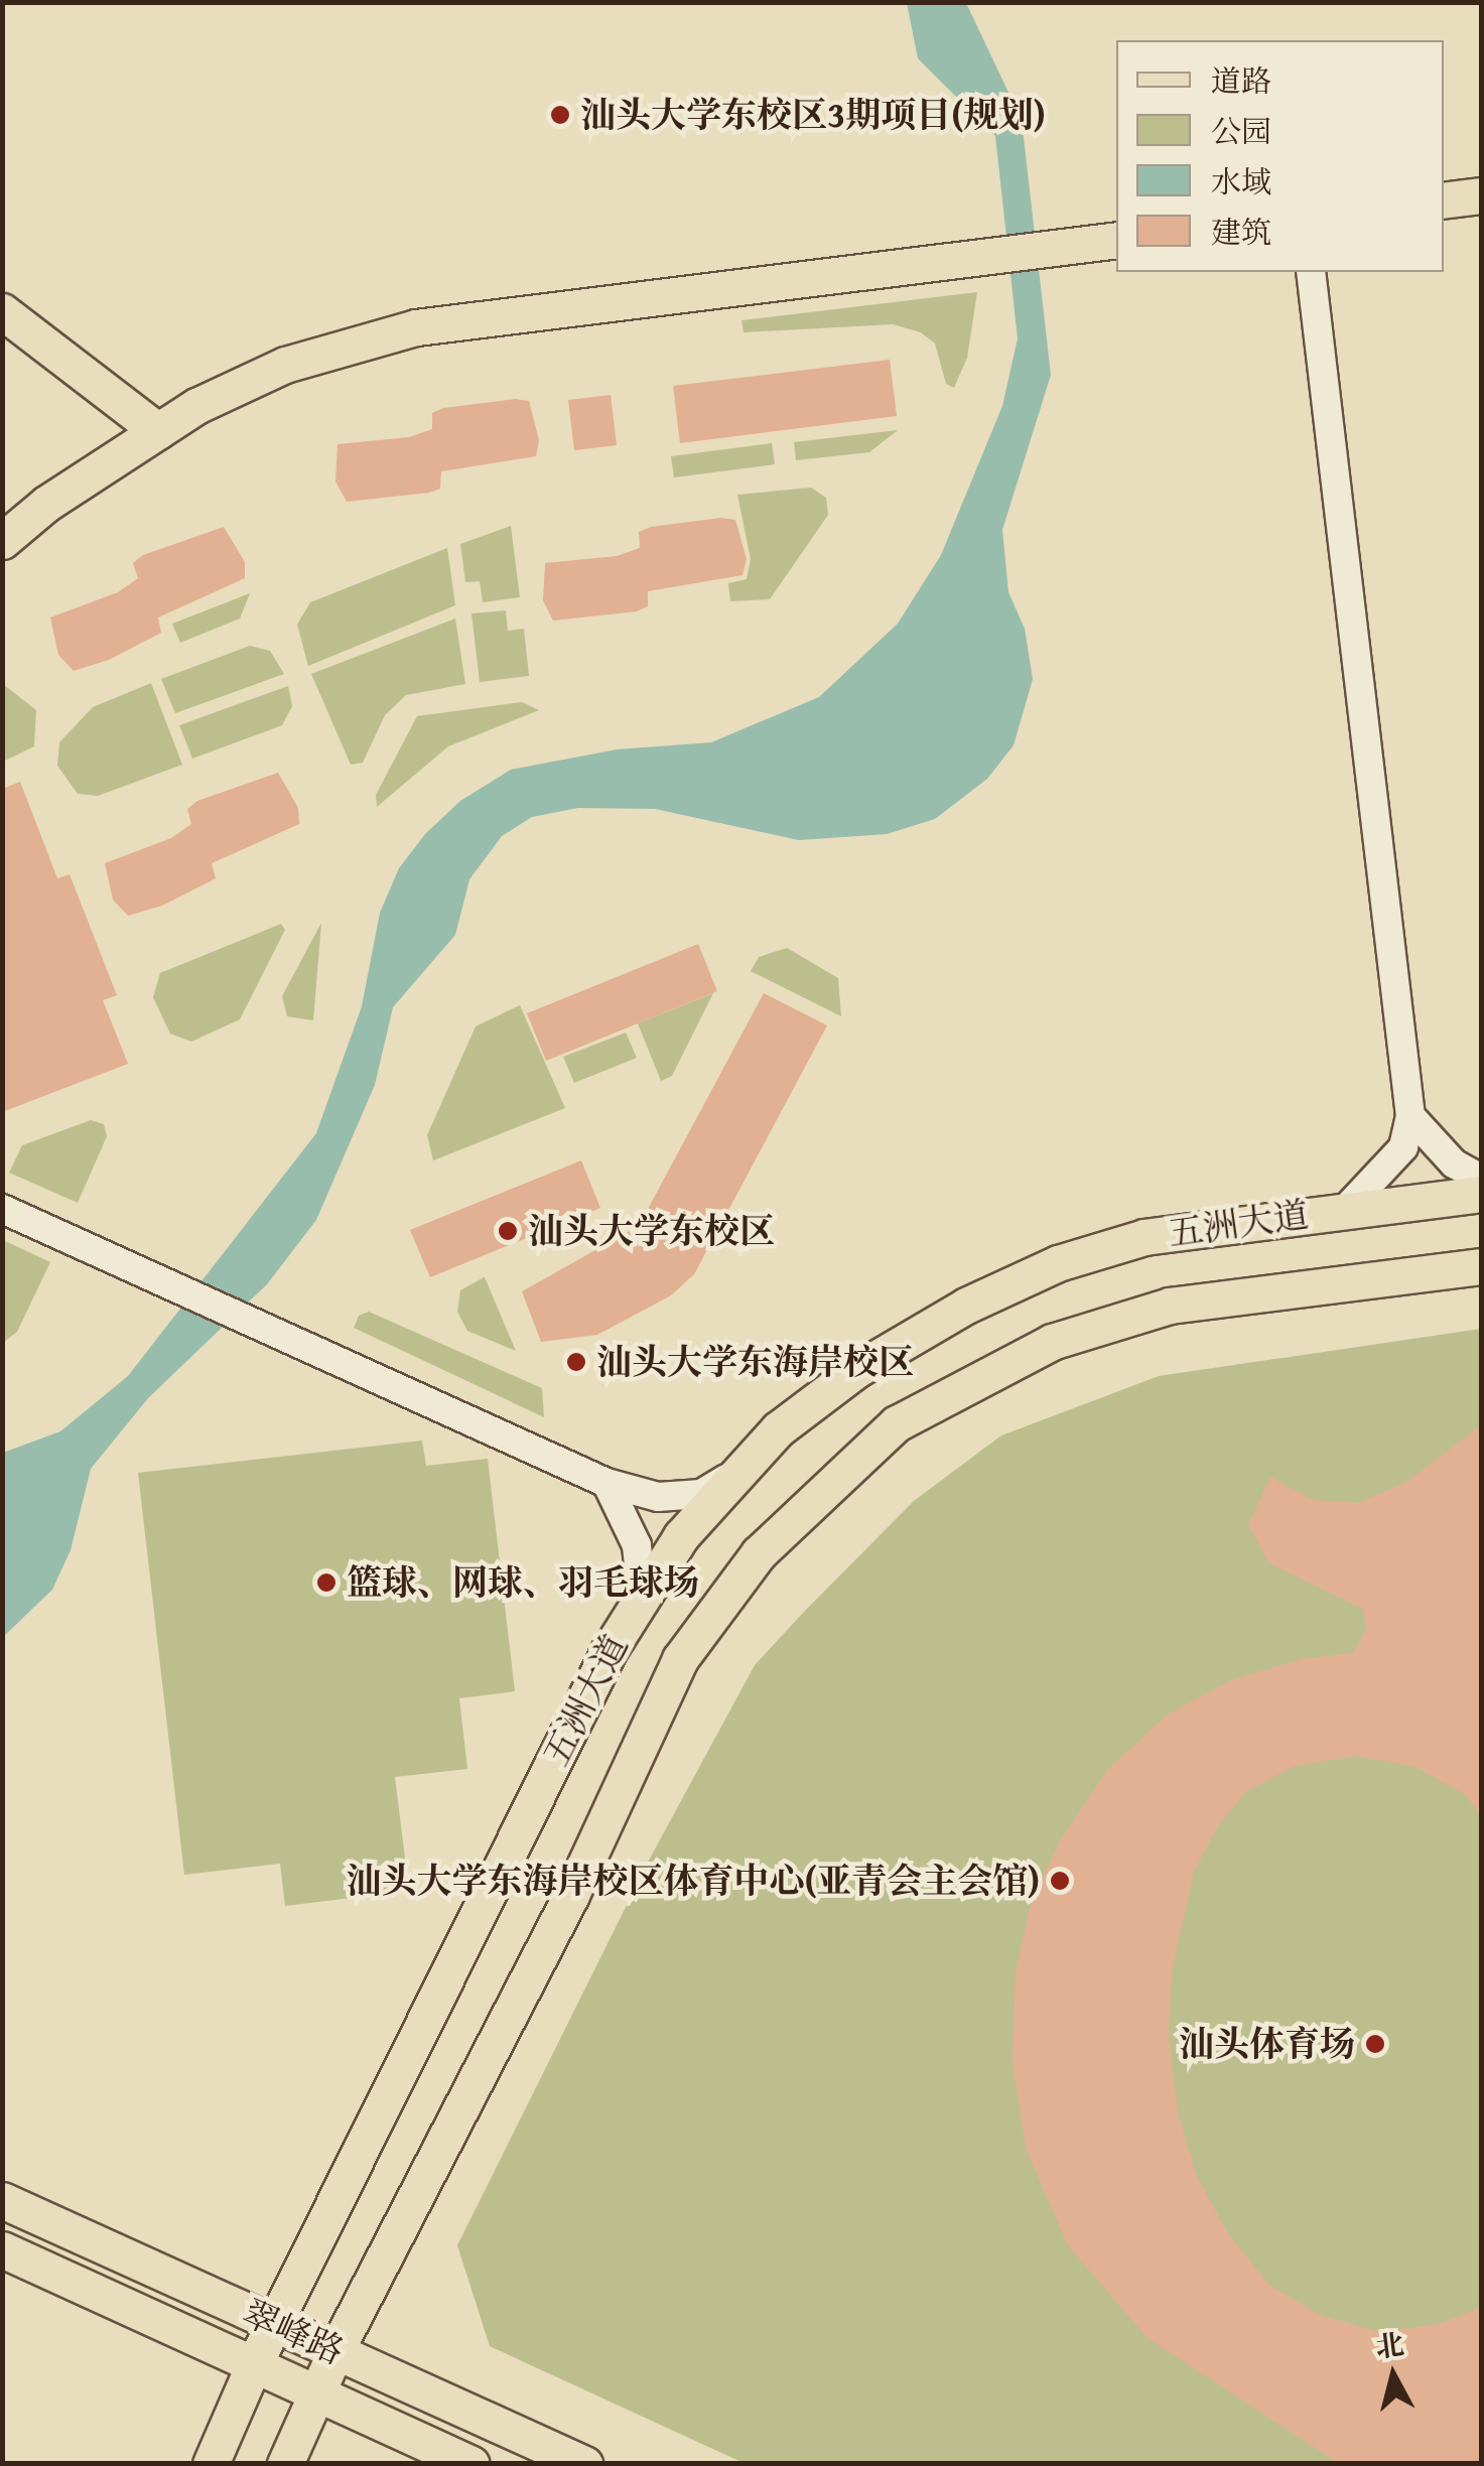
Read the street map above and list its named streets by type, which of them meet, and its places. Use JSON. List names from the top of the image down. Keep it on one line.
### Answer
{"streets":{"main road":["五洲大道","翠峰路"]},"crossings":[["五洲大道","翠峰路"]],"places":["汕头大学东校区3期项目(规划)","汕头大学东校区","汕头大学东海岸校区","篮球、网球、羽毛球场","汕头大学东海岸校区体育中心(亚青会主会馆)","汕头体育场"],"legend":["道路","公园","水域","建筑"],"north":"top"}
